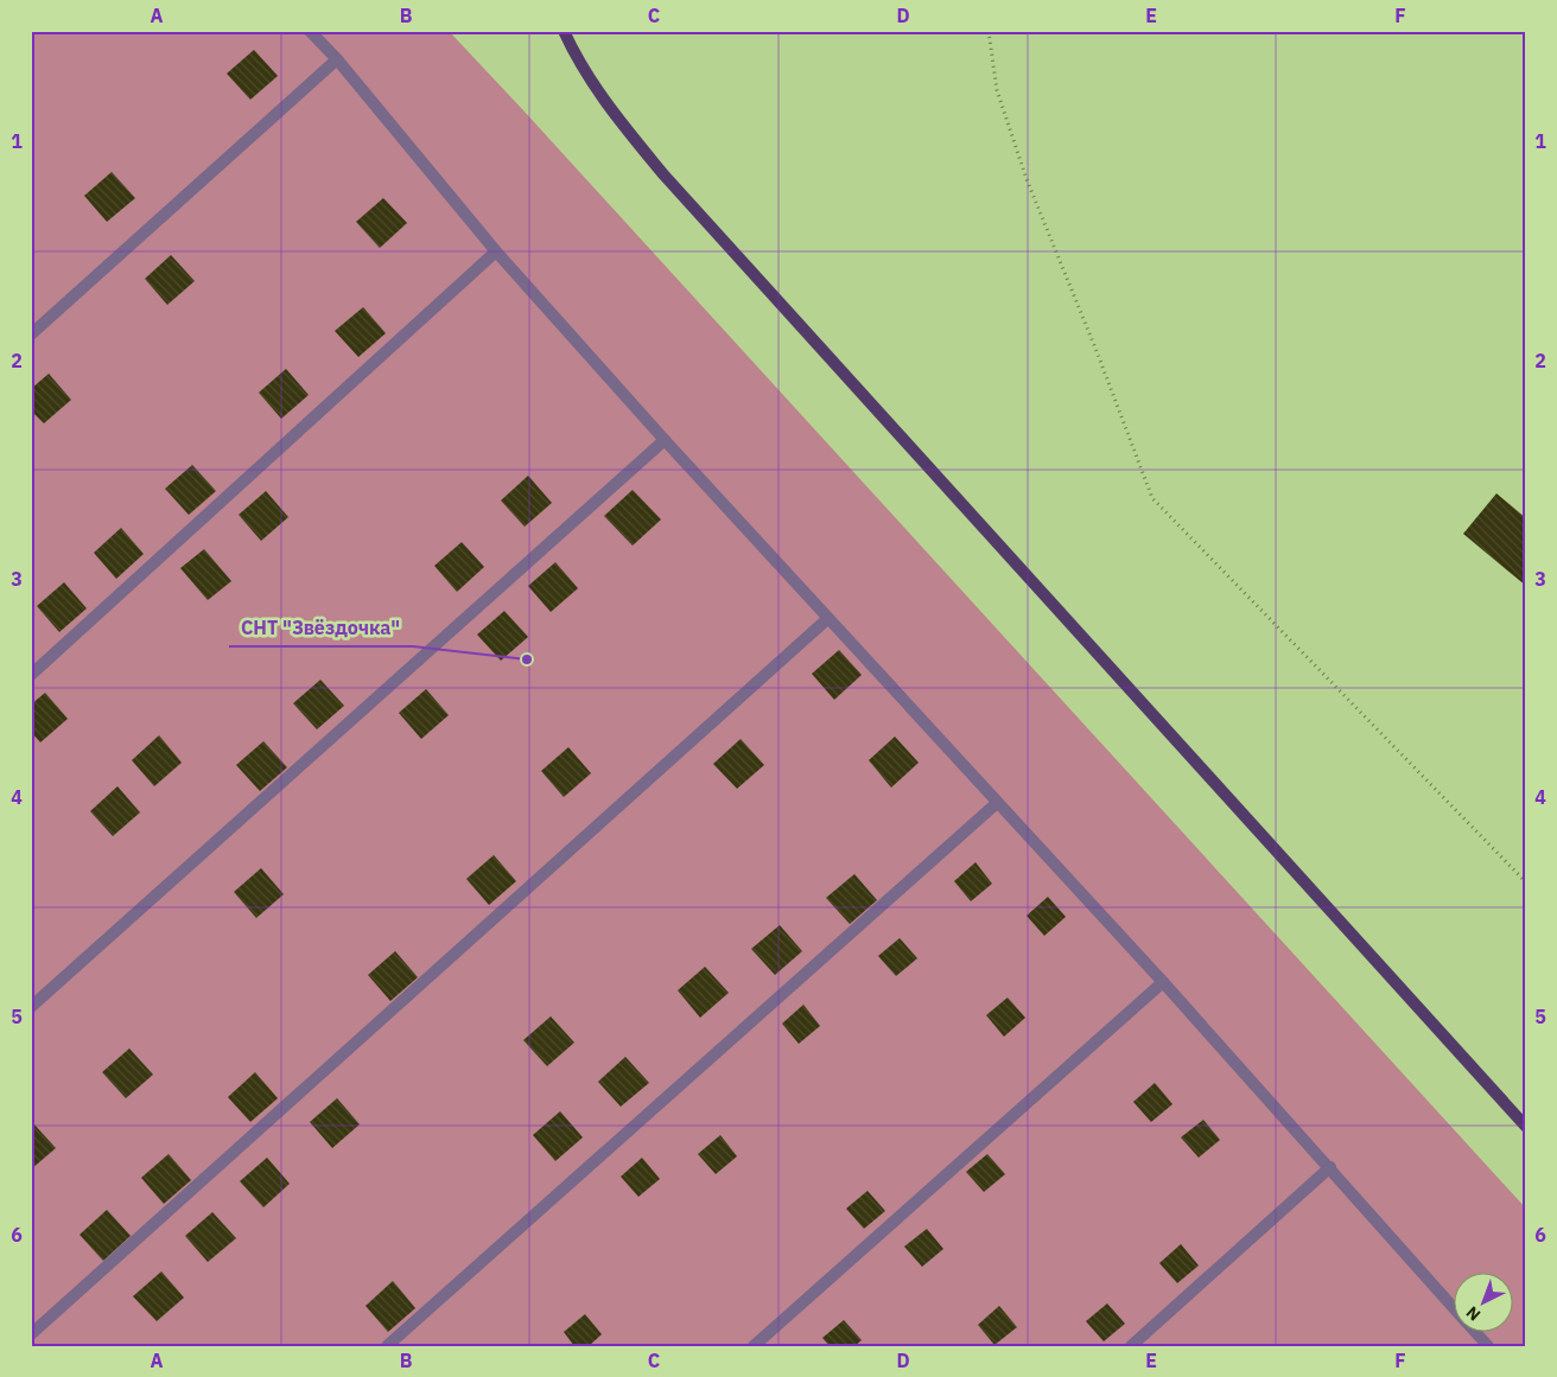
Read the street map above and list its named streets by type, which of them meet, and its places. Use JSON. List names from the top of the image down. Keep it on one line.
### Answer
{"places":["СНТ \"Звёздочка\""],"north":"bottom left","grid":{"columns":["A","B","C","D","E","F"],"rows":["1","2","3","4","5","6"]}}
